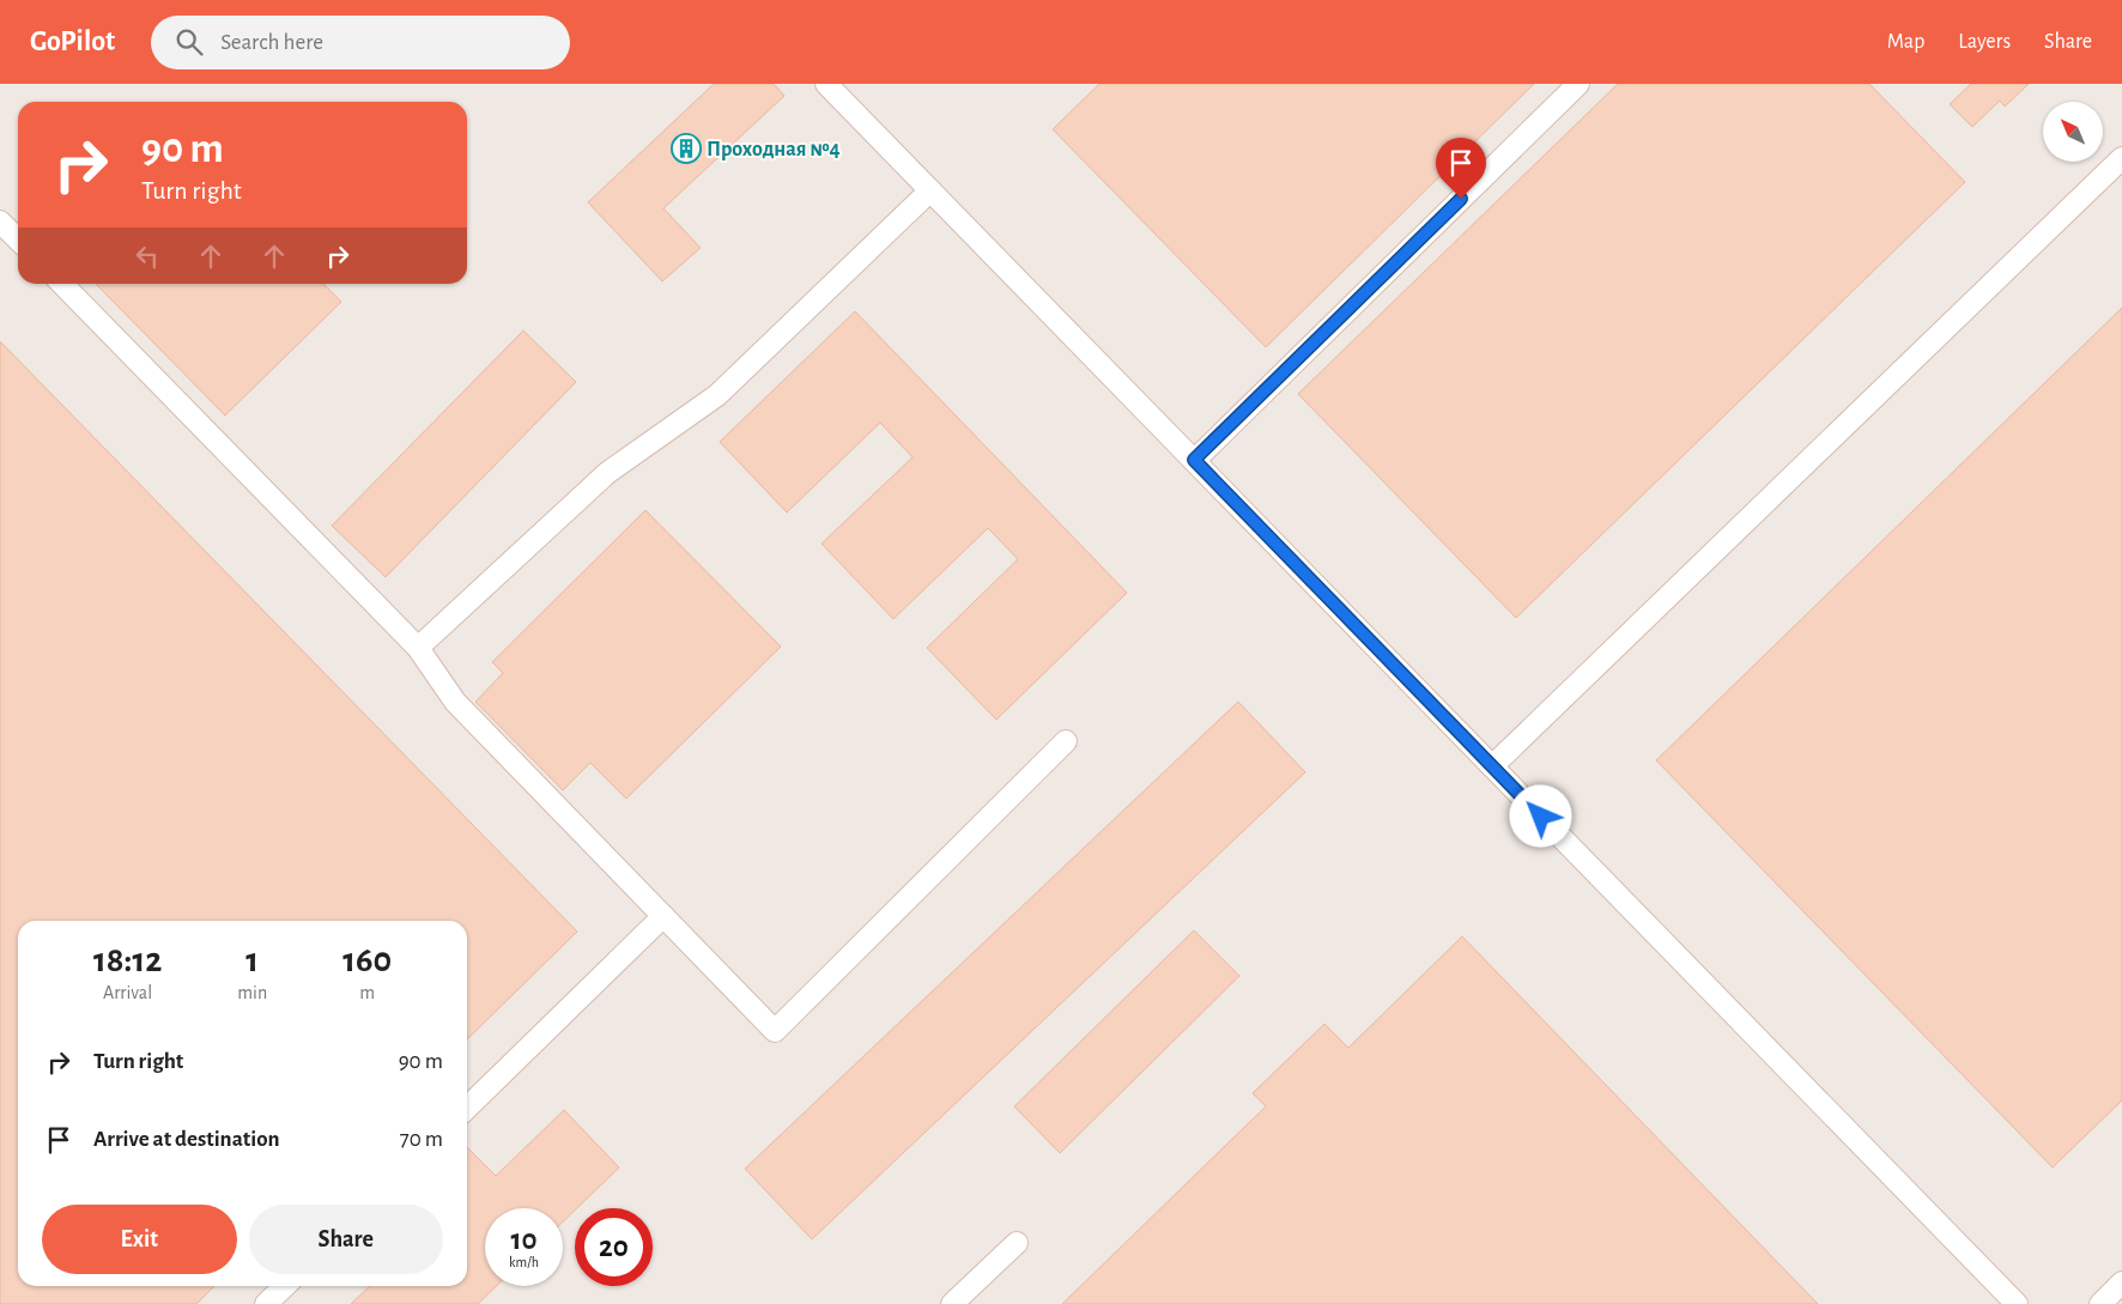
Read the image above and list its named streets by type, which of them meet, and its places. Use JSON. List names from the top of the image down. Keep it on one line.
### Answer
{"places":{"building":["Проходная №4"]},"north":"top left","page":{"header":"GoPilot","search":"Search here","nav":["Map","Layers","Share"],"turn":["90 m","Turn right"],"eta":["18:12","Arrival","1","min","160","m"],"list":[{"name":"Turn right","value":"90 m"},{"name":"Arrive at destination","value":"70 m"}],"buttons":["Exit","Share"],"speed":"10 km/h","limit":"20"}}
